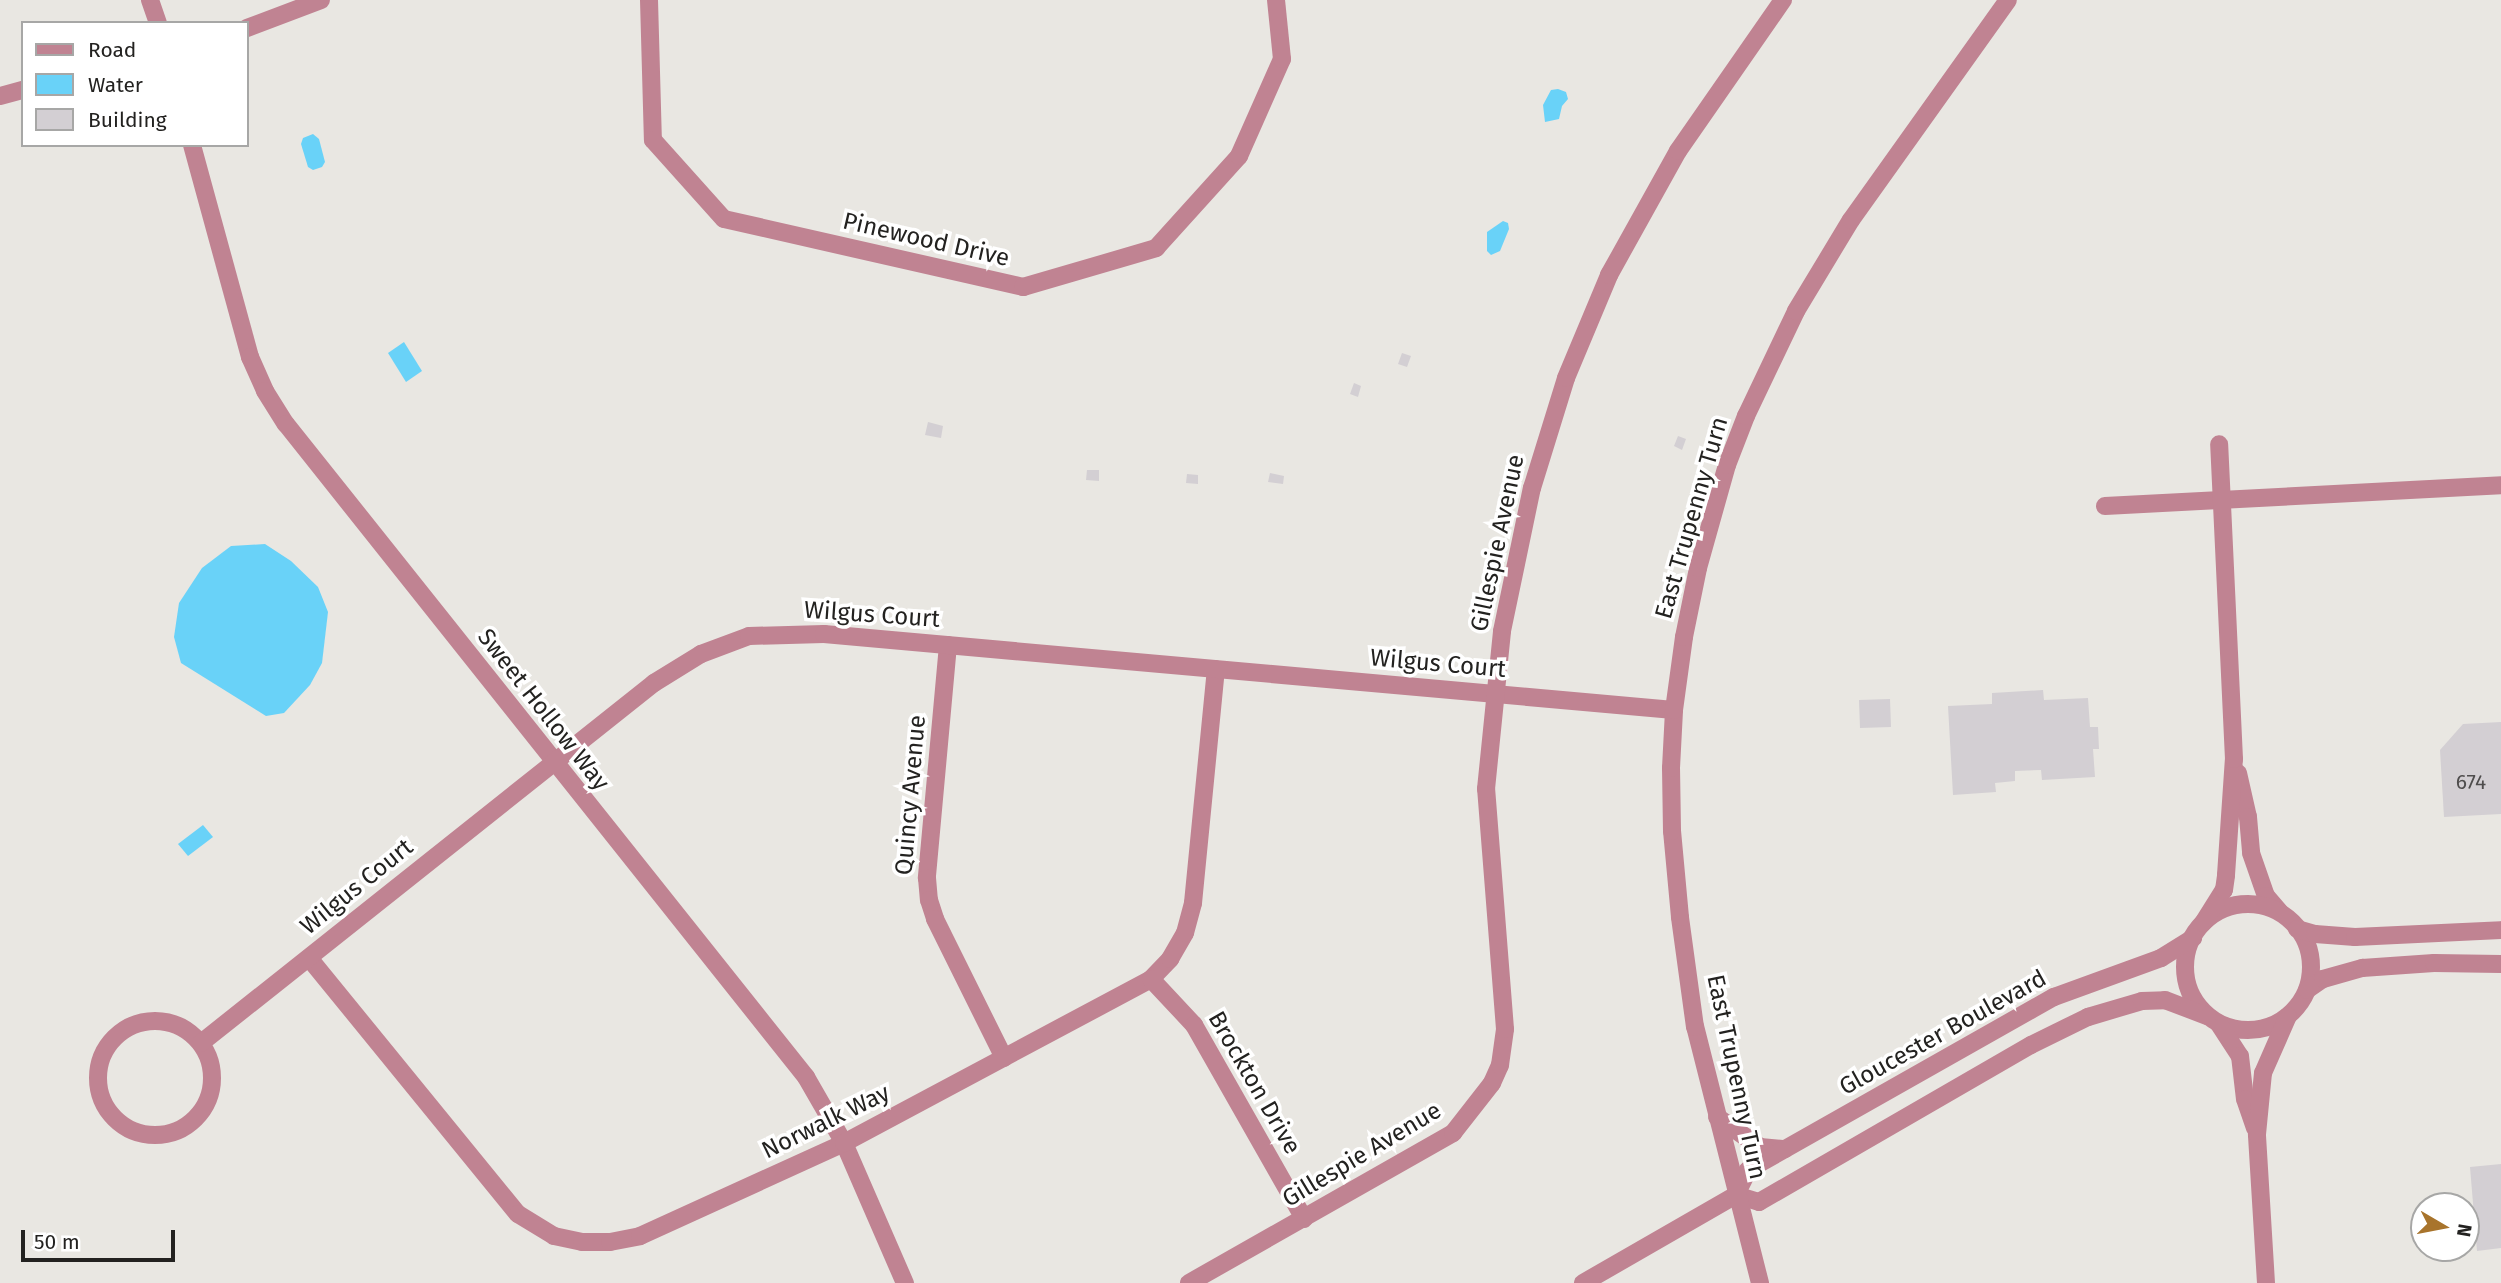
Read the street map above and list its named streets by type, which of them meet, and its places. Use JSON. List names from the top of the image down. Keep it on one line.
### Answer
{"streets":{"street":["Pinewood Drive","East Trupenny Turn","Gillespie Avenue","Wilgus Court","Sweet Hollow Way","Quincy Avenue","Gloucester Boulevard","Brockton Drive","Norwalk Way"]},"crossings":[["East Trupenny Turn","Wilgus Court"],["East Trupenny Turn","Gloucester Boulevard"],["Gillespie Avenue","Wilgus Court"],["Gillespie Avenue","Brockton Drive"],["Wilgus Court","Sweet Hollow Way"],["Wilgus Court","Quincy Avenue"],["Wilgus Court","Norwalk Way"],["Sweet Hollow Way","Norwalk Way"],["Quincy Avenue","Norwalk Way"],["Brockton Drive","Norwalk Way"]],"house_numbers":["674"],"legend":["Road","Water","Building"],"scale_bar":"50 m","north":"right"}
